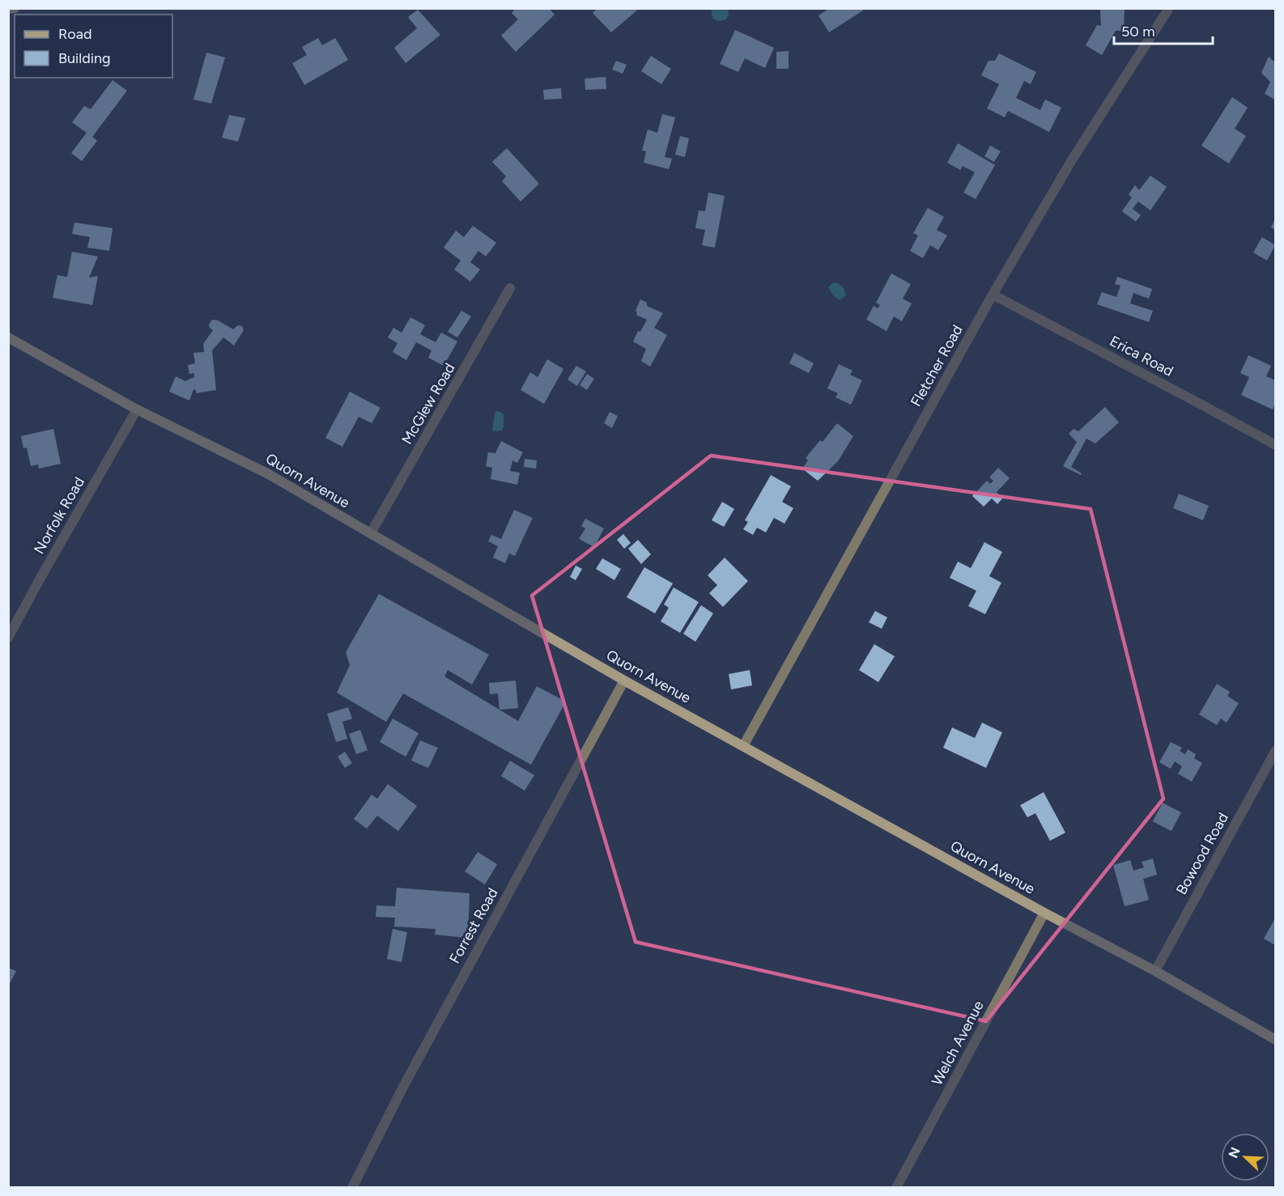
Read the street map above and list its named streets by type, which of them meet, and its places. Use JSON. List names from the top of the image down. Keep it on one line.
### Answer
{"streets":{"street":["Erica Road","Fletcher Road","McGlew Road","Quorn Avenue","Norfolk Road","Bowood Road","Forrest Road","Welch Avenue"]},"crossings":[["Erica Road","Fletcher Road"],["Fletcher Road","Quorn Avenue"],["McGlew Road","Quorn Avenue"],["Quorn Avenue","Norfolk Road"],["Quorn Avenue","Bowood Road"],["Quorn Avenue","Forrest Road"],["Quorn Avenue","Welch Avenue"]],"legend":["Road","Building"],"scale_bar":"50 m","north":"top left"}
